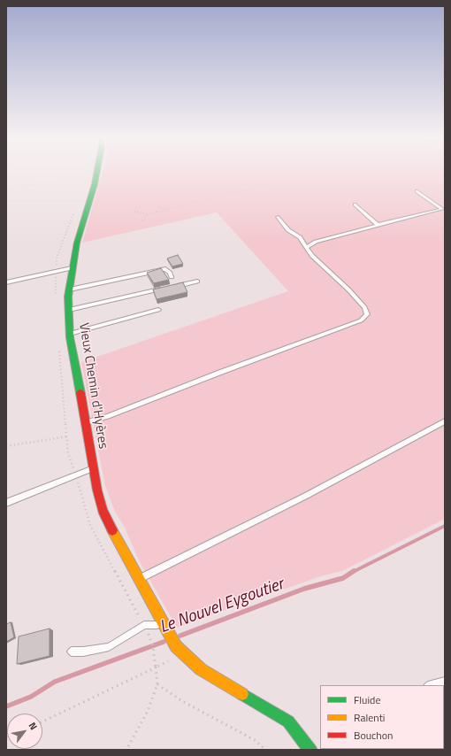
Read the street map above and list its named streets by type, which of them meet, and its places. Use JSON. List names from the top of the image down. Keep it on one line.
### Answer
{"streets":{"street":["Vieux Chemin d'Hyères"]},"water":["Le Nouvel Eygoutier"],"legend":["Fluide","Ralenti","Bouchon"],"north":"top right"}
